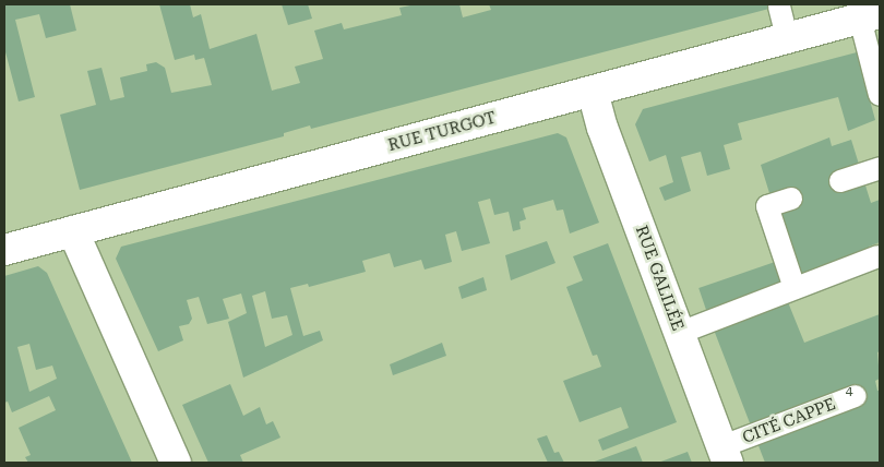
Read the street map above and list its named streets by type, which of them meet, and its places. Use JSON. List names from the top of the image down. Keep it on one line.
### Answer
{"streets":{"street":["RUE TURGOT","RUE GALILÉE"],"lane":["CITÉ CAPPE"]},"crossings":[["RUE TURGOT","RUE GALILÉE"],["RUE GALILÉE","CITÉ CAPPE"]],"house_numbers":["4"]}
